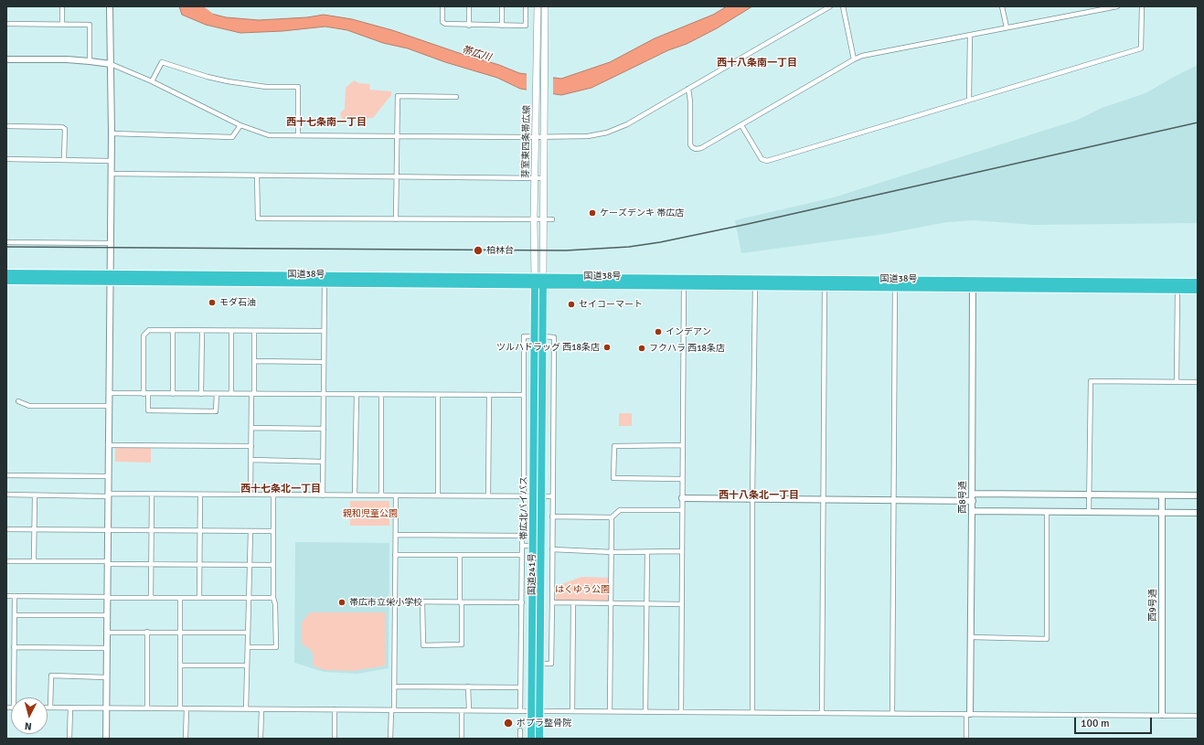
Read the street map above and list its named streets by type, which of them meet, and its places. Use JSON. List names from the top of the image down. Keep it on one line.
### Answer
{"streets":{"highway":["国道38号","帯広北バイパス","国道241号"],"main road":["芽室東四条帯広線"],"street":["西8号通","西9号通"]},"crossings":[["芽室東四条帯広線","国道38号"],["芽室東四条帯広線","帯広北バイパス"],["芽室東四条帯広線","国道241号"],["国道38号","西8号通"],["国道38号","帯広北バイパス"],["国道38号","国道241号"]],"districts":["西十八条南一丁目","西十七条南一丁目","西十七条北一丁目","西十八条北一丁目"],"water":["帯広川"],"parks":["親和児童公園","はくゆう公園"],"places":["ケーズデンキ 帯広店","柏林台","モダ石油","セイコーマート","インデアン","ツルハドラッグ 西18条店","フクハラ 西18条店","帯広市立栄小学校","ポプラ整骨院"],"scale_bar":"100 m","north":"bottom"}
